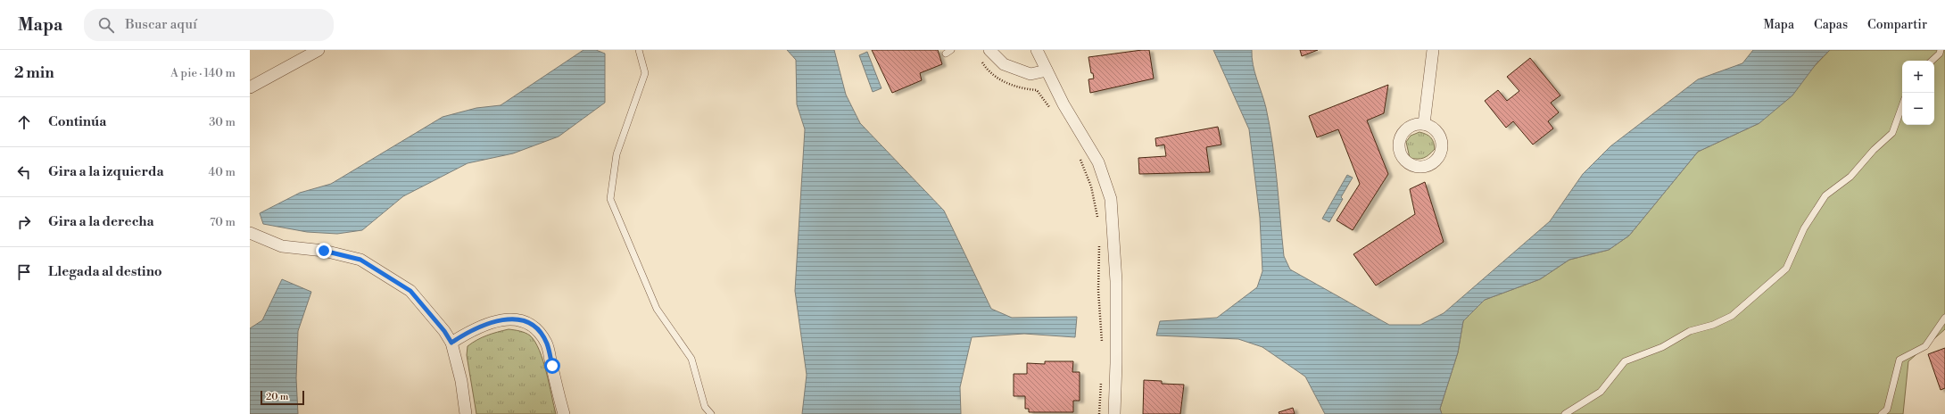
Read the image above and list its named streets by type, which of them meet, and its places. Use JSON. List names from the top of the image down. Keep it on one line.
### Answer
{"scale_bar":"20 m","page":{"header":"Mapa","search":"Buscar aquí","nav":["Mapa","Capas","Compartir"],"heading":["2 min","A pie · 140 m"],"map_buttons":["+","−"],"list":[["Continúa","30 m"],["Gira a la izquierda","40 m"],["Gira a la derecha","70 m"],"Llegada al destino"],"scale":"20 m"}}
